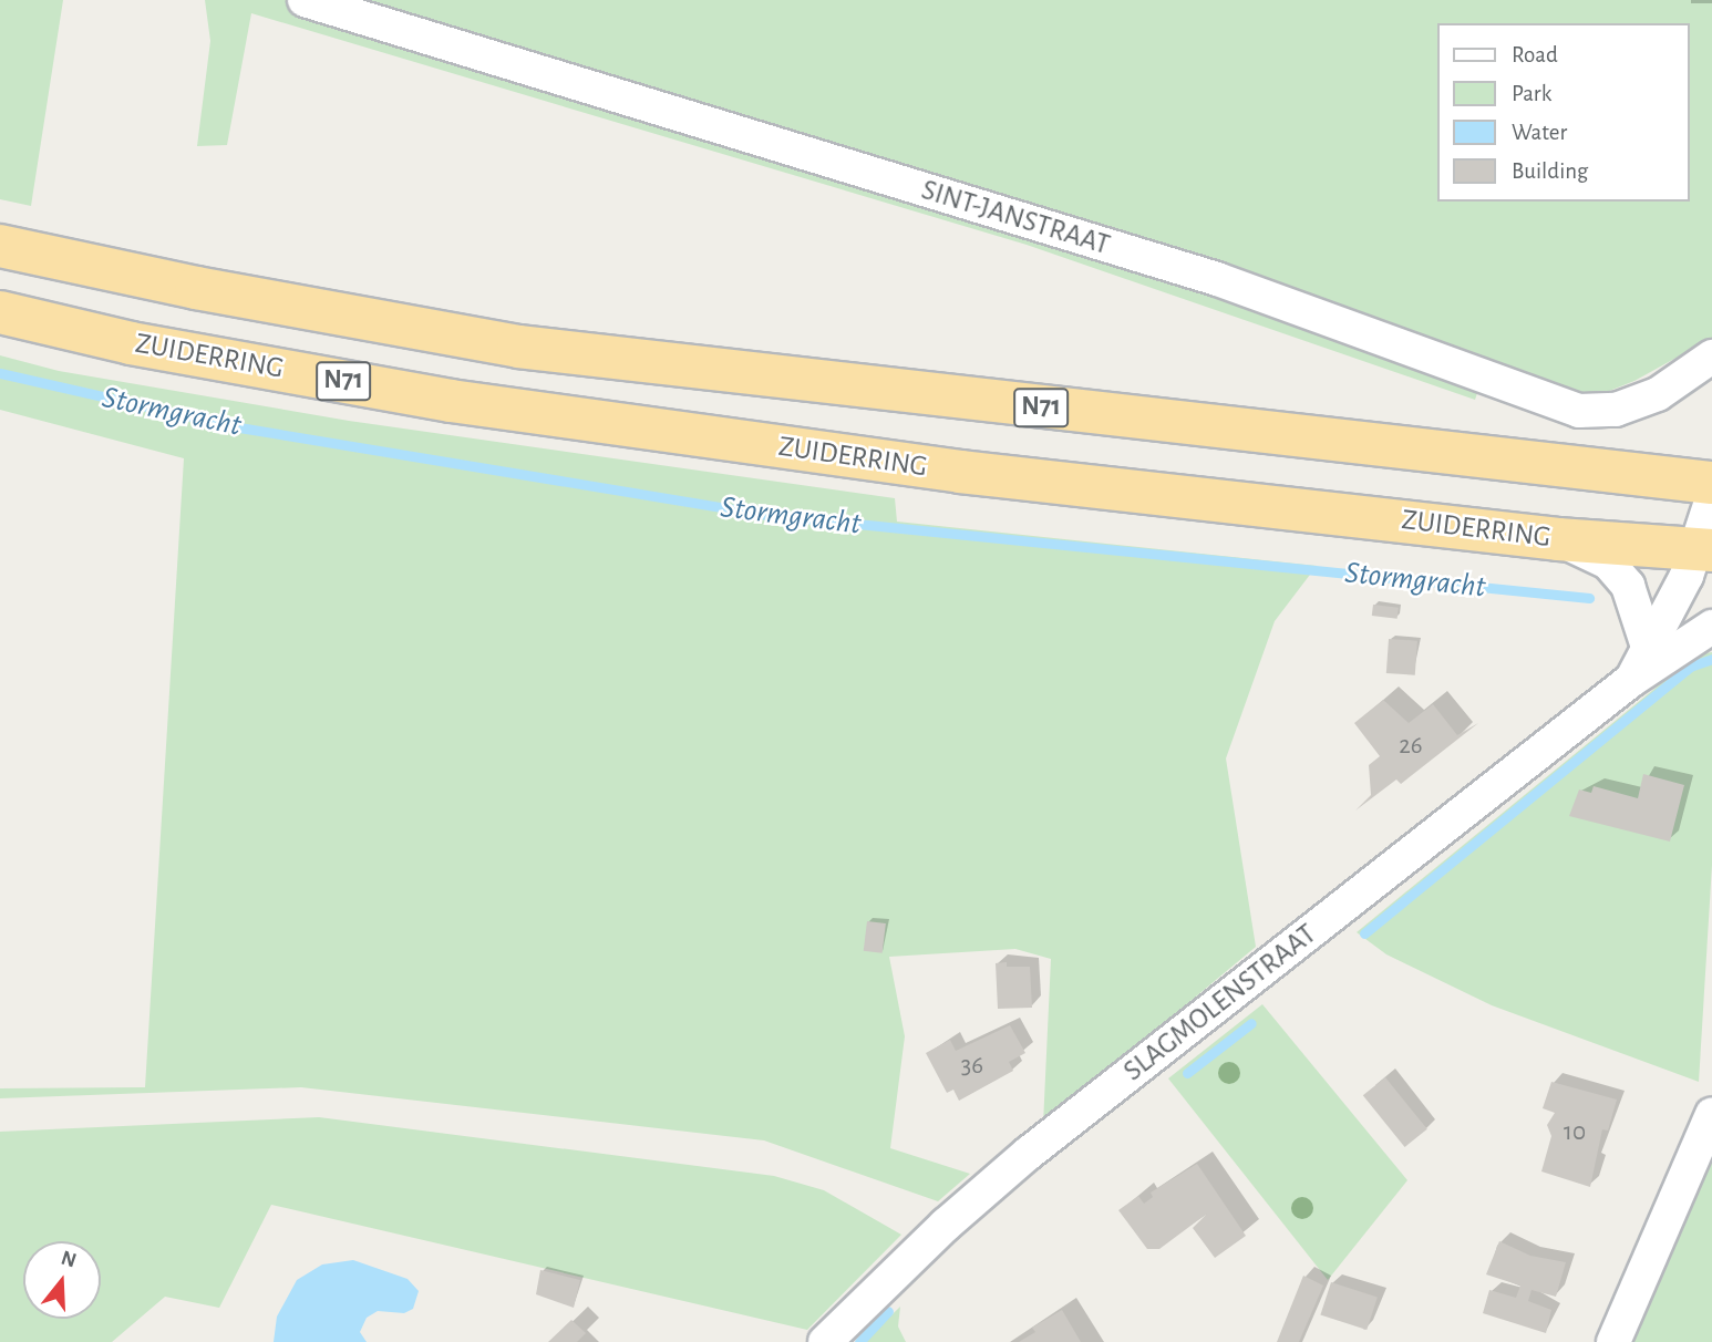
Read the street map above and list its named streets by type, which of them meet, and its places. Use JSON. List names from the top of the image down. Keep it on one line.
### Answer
{"streets":{"highway":["ZUIDERRING","N71"],"street":["SINT-JANSTRAAT","SLAGMOLENSTRAAT"]},"crossings":[["ZUIDERRING","SLAGMOLENSTRAAT"]],"water":["Stormgracht"],"house_numbers":["26","36","10"],"legend":["Road","Park","Water","Building"],"north":"top"}
